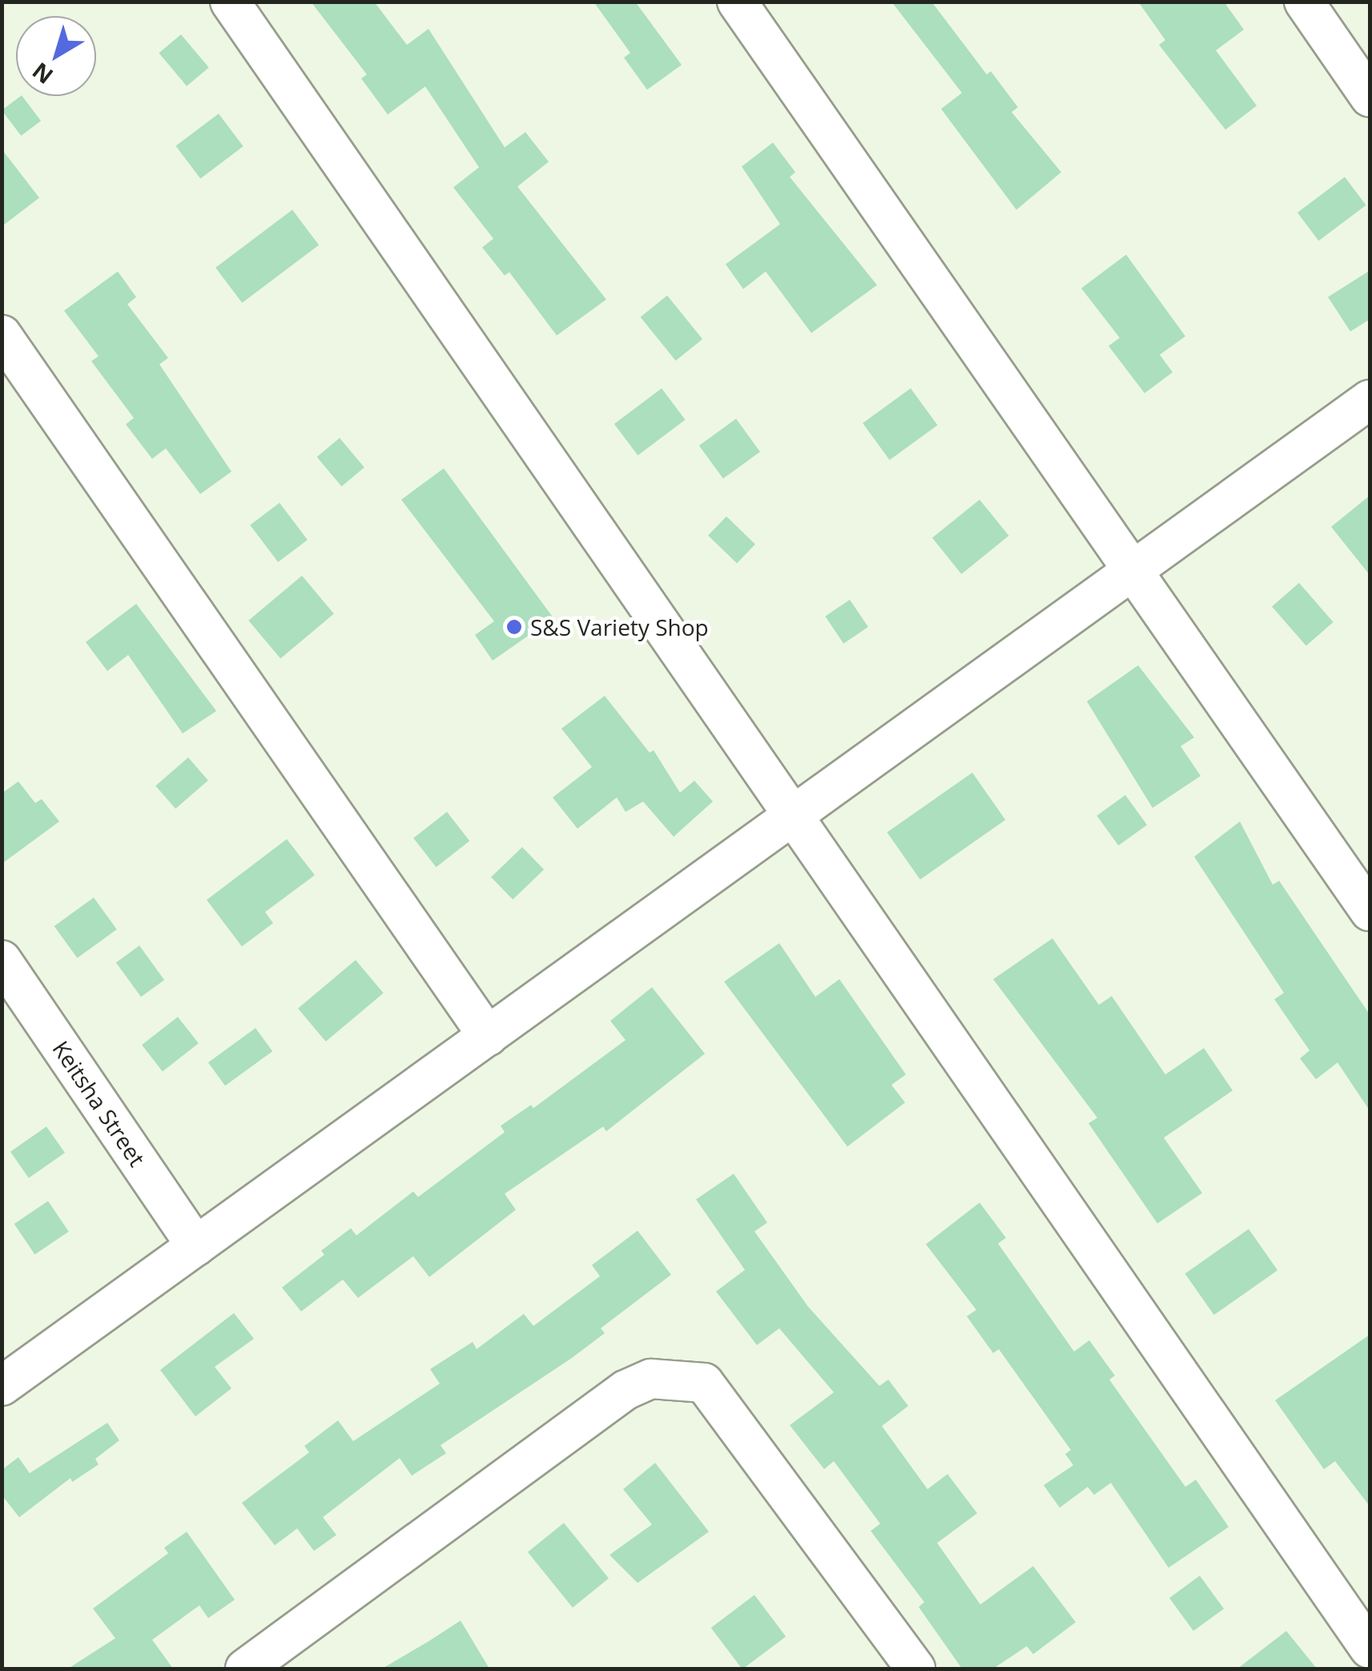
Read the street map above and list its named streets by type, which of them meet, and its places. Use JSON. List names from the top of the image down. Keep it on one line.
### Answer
{"streets":{"street":["Keitsha Street"]},"places":["S&S Variety Shop"],"north":"bottom left"}
